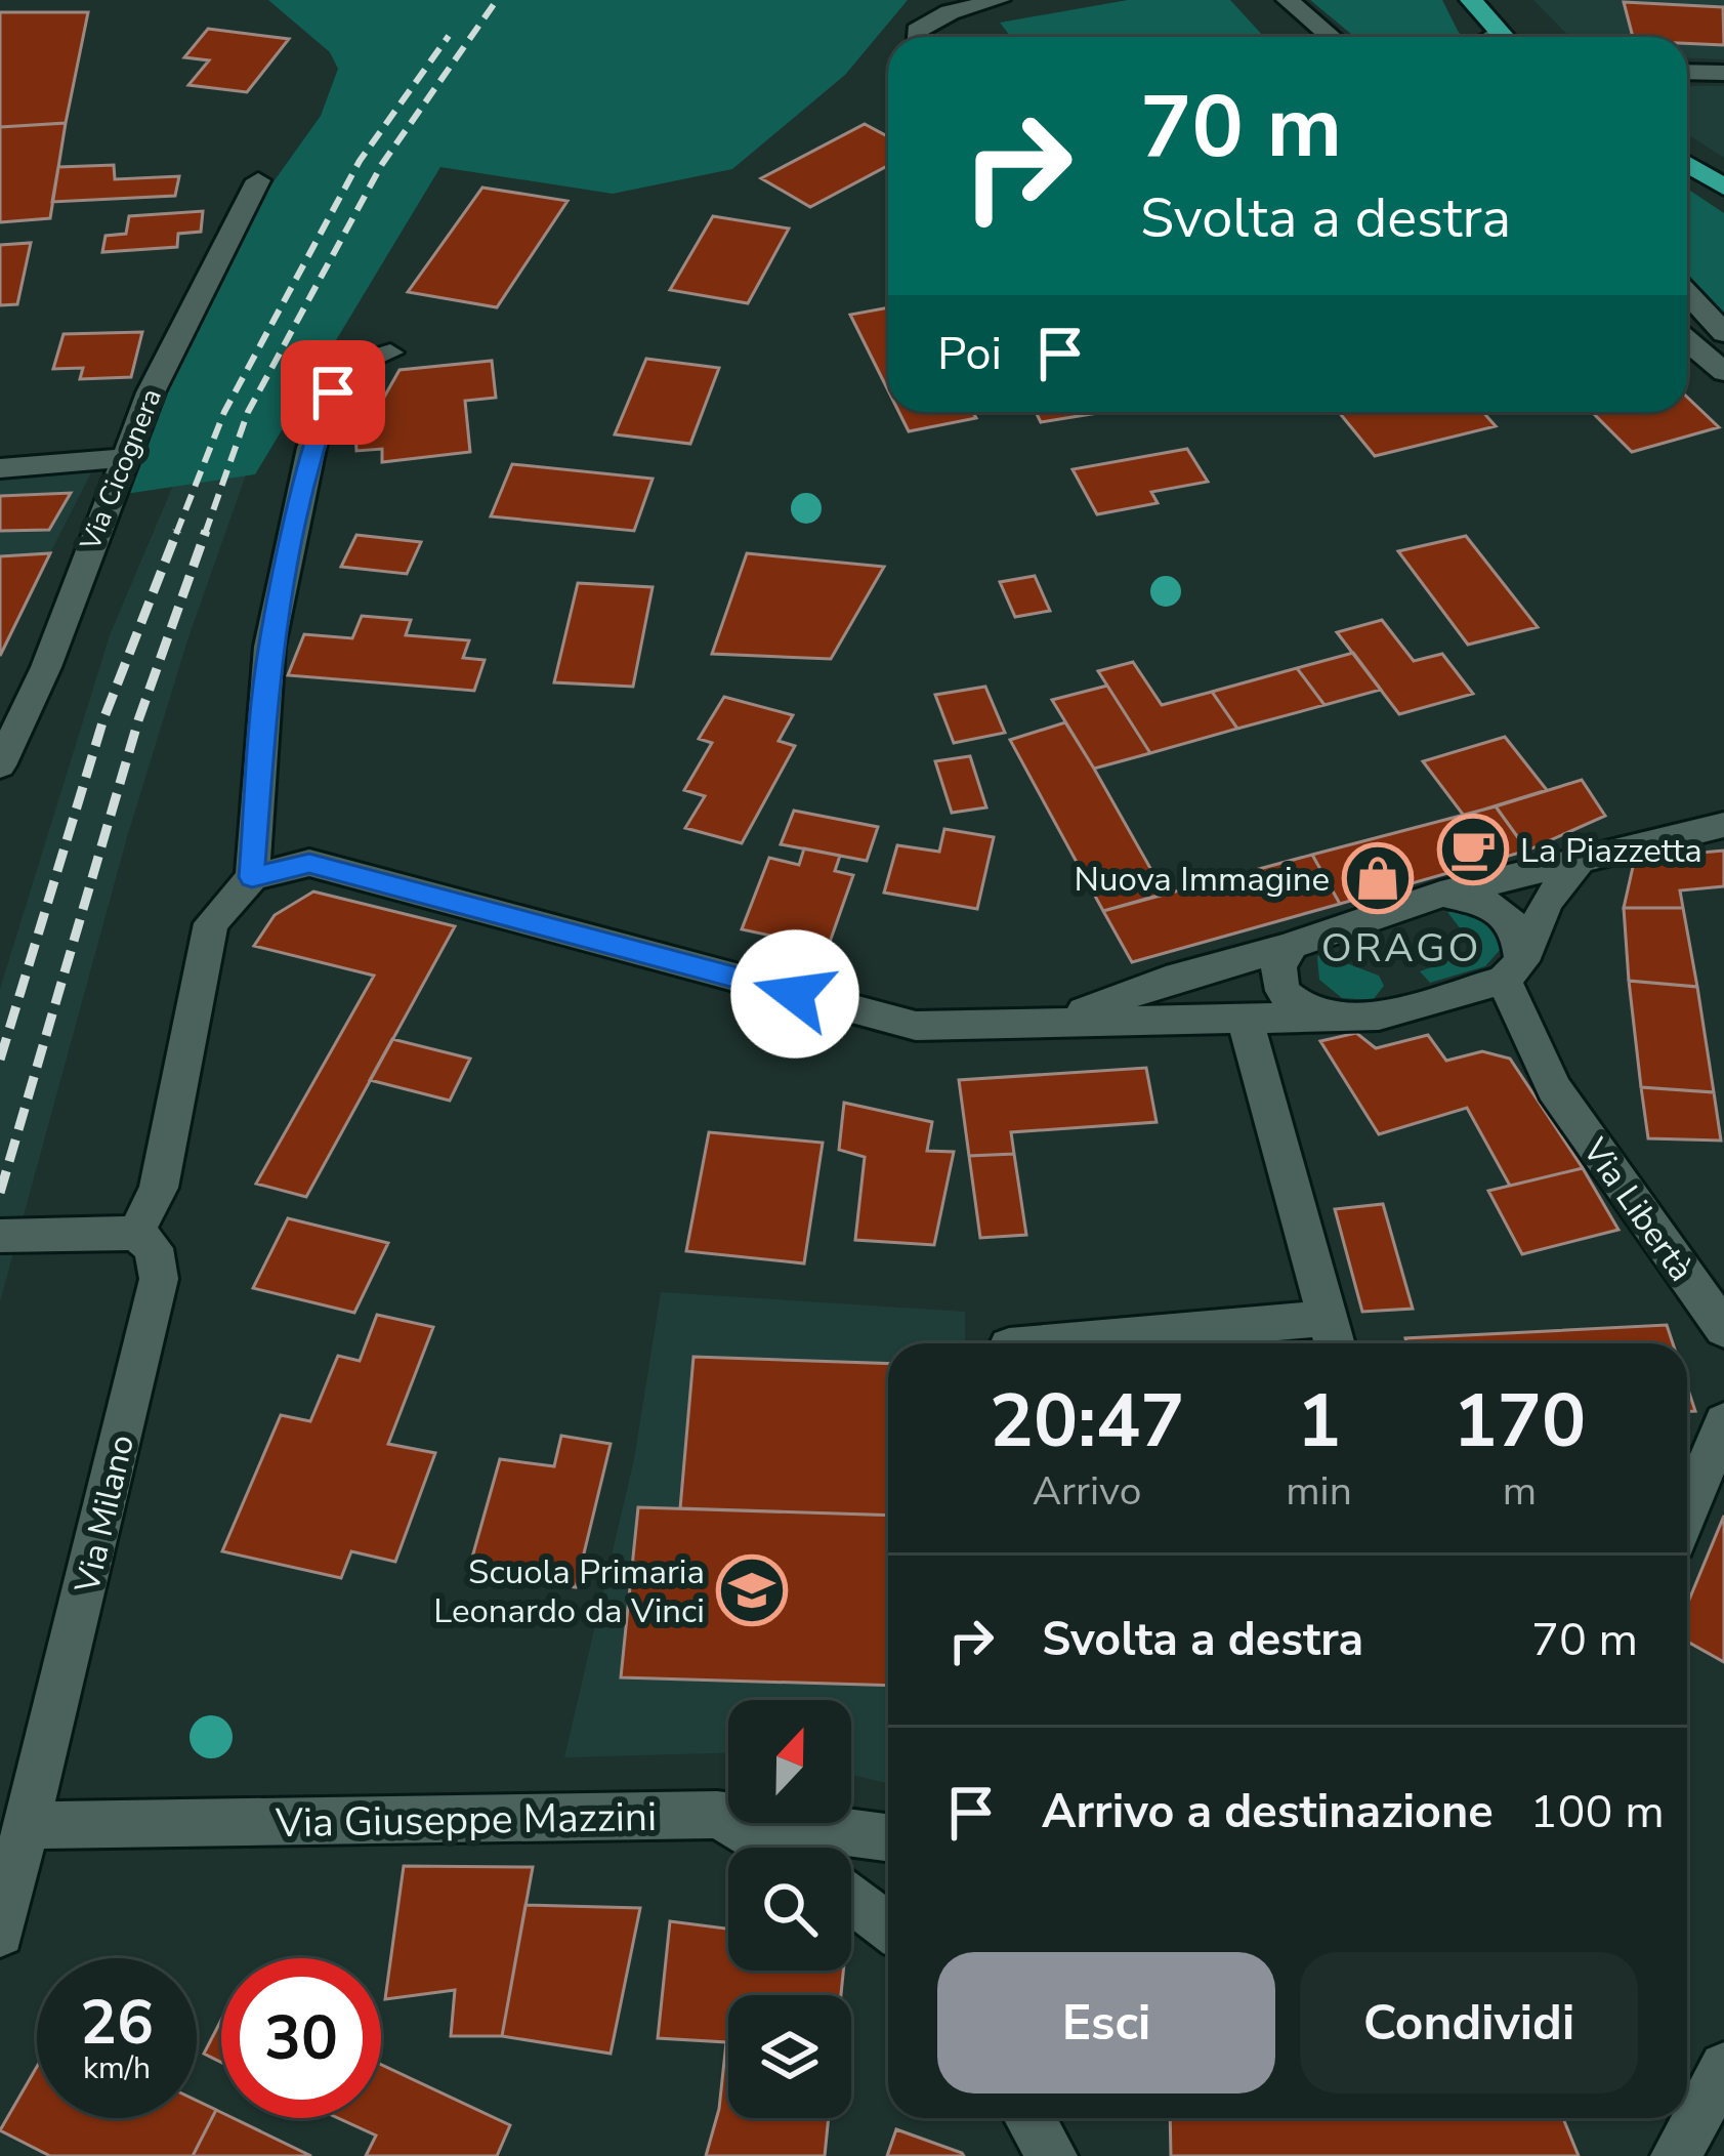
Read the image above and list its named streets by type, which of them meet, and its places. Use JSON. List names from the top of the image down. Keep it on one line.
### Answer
{"streets":{"street":["Via Cicognera","Via Libertà","Via Milano","Via Giuseppe Mazzini"]},"crossings":[["Via Milano","Via Giuseppe Mazzini"]],"districts":["ORAGO"],"places":{"cafe":["La Piazzetta"],"shop":["Nuova Immagine"],"school or university":["Scuola Primaria Leonardo da Vinci"]},"north":"top","page":{"turn":["70 m","Svolta a destra"],"then":"Poi","eta":["20:47","Arrivo","1","min","170","m"],"list":[{"name":"Svolta a destra","value":"70 m"},{"name":"Arrivo a destinazione","value":"100 m"}],"buttons":["Esci","Condividi"],"speed":"26 km/h","limit":"30"}}
